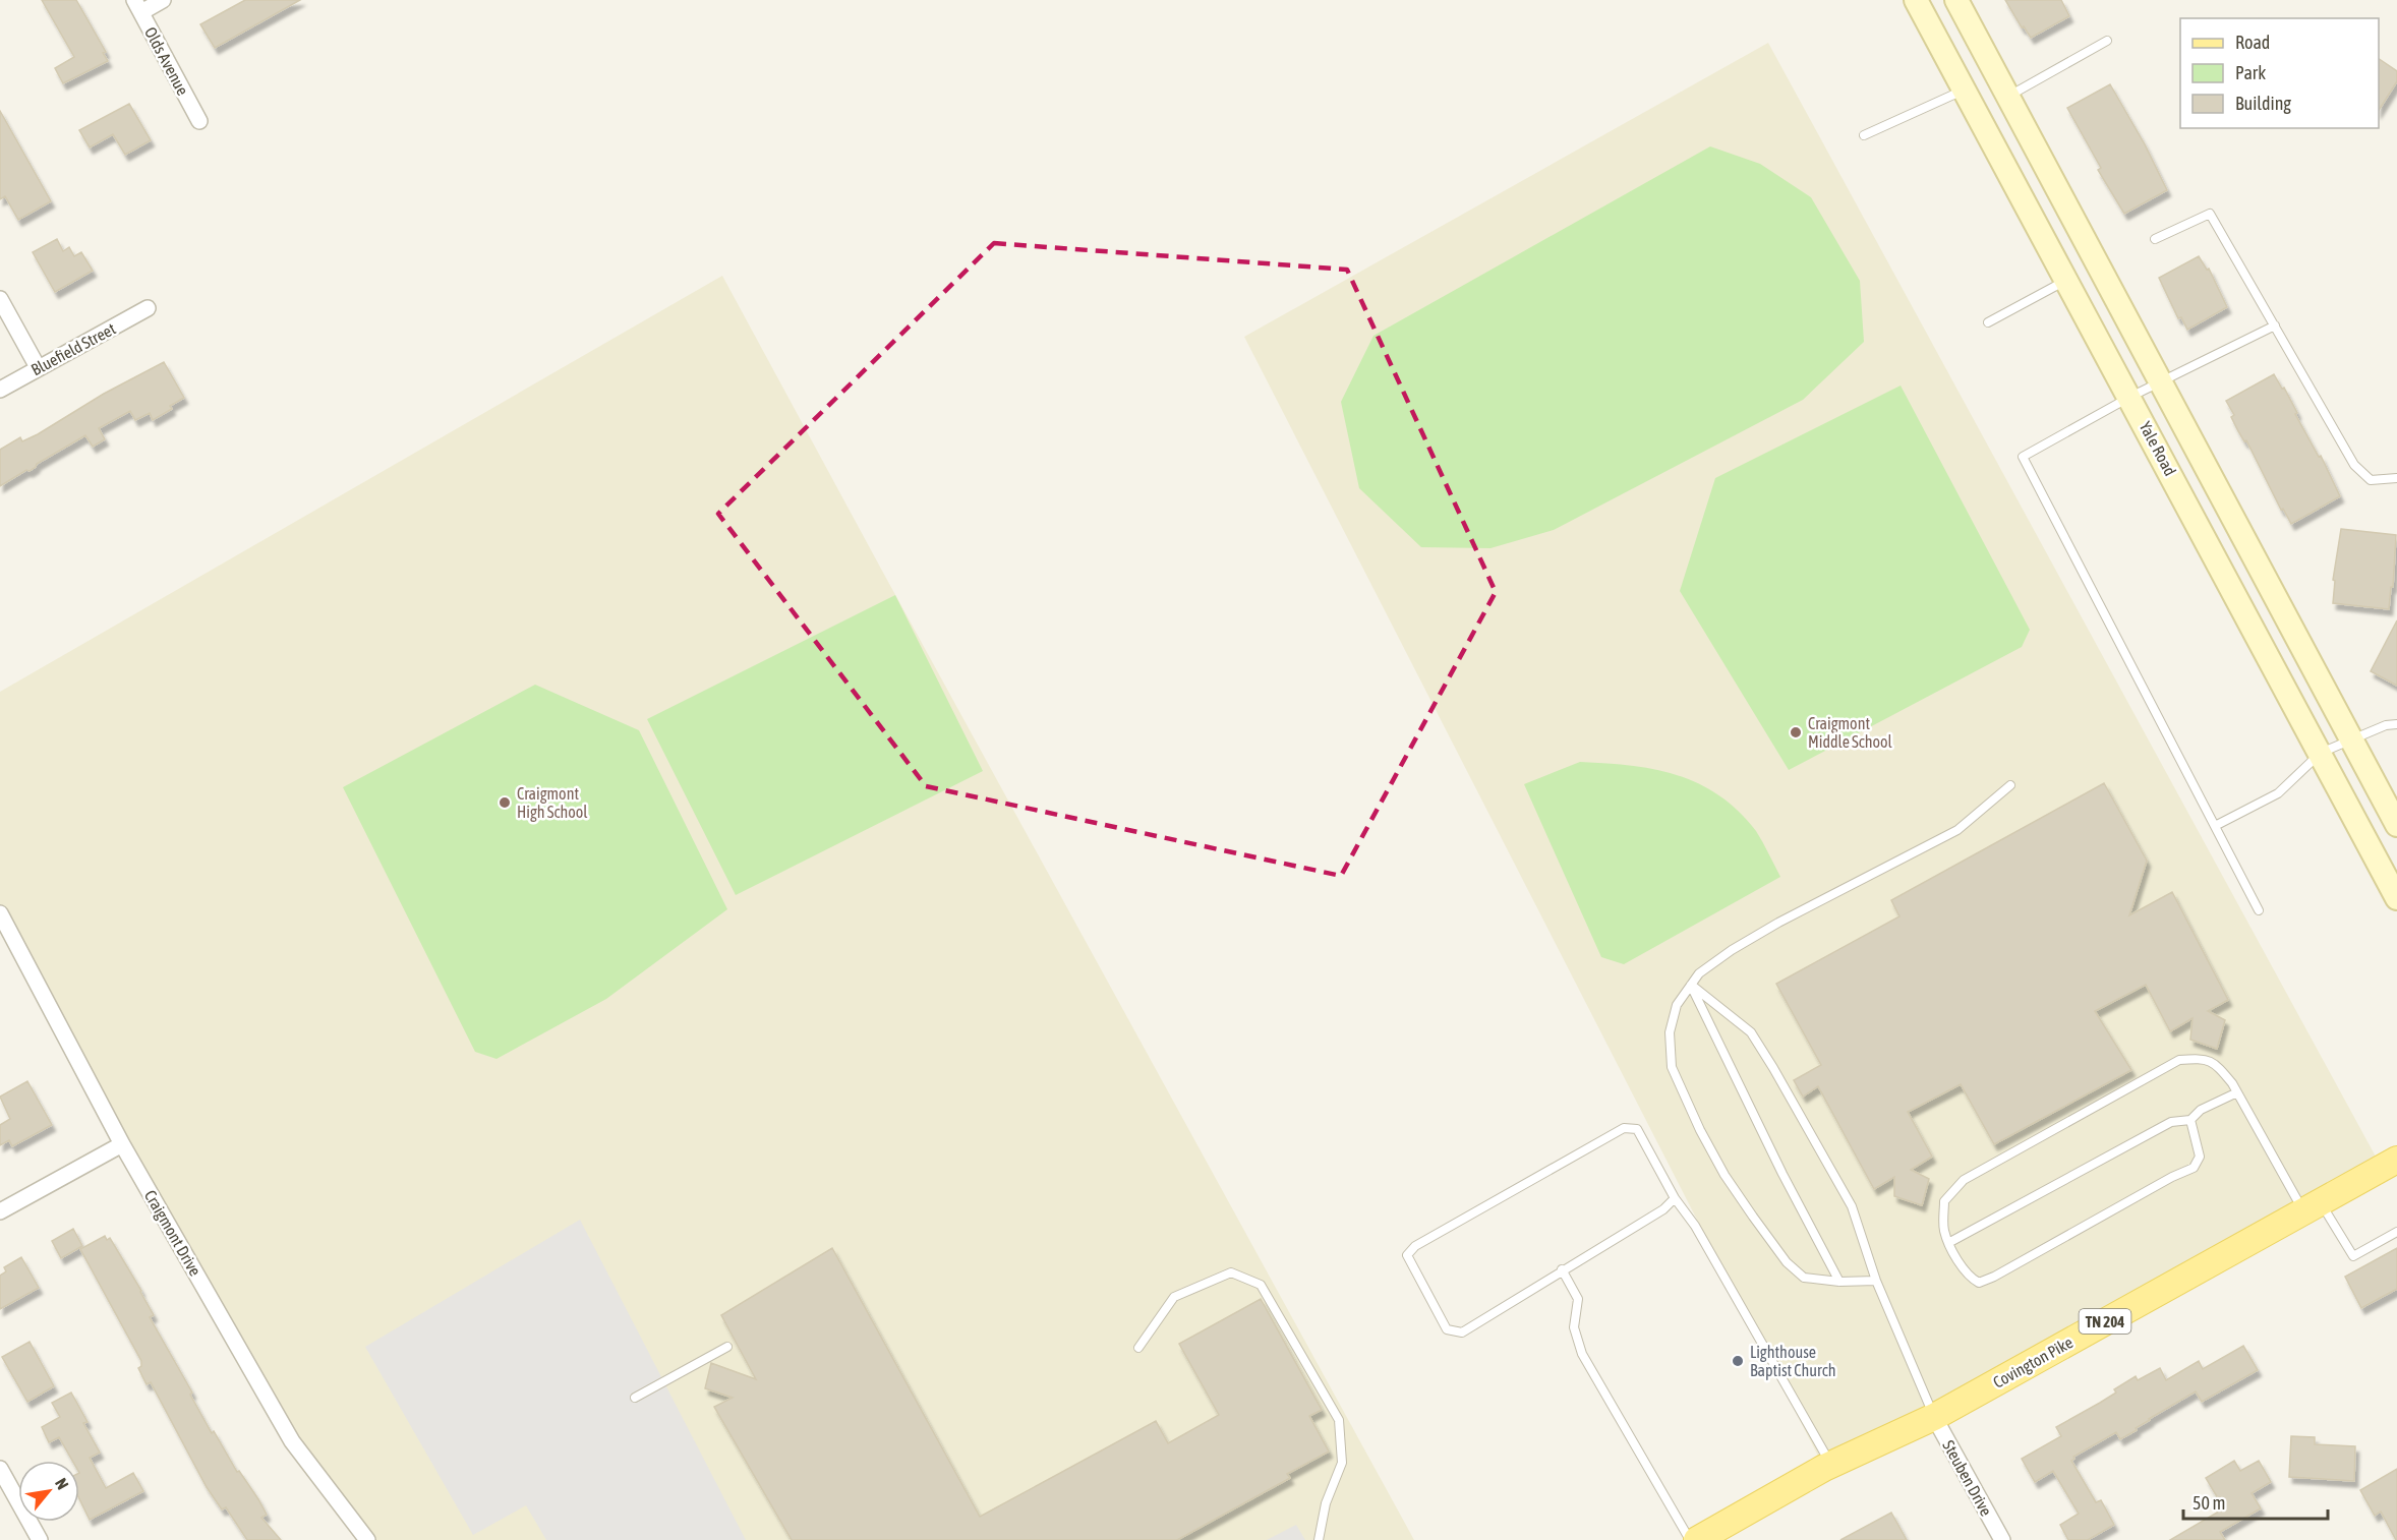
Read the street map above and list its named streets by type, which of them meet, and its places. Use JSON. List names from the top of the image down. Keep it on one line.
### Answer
{"streets":{"main road":["Yale Road","TN 204","Covington Pike"],"street":["Olds Avenue","Bluefield Street","Craigmont Drive","Steuben Drive"]},"crossings":[["Covington Pike","Steuben Drive"]],"places":["Craigmont Middle School","Craigmont High School","Lighthouse Baptist Church"],"legend":["Road","Park","Building"],"scale_bar":"50 m","north":"top right"}
